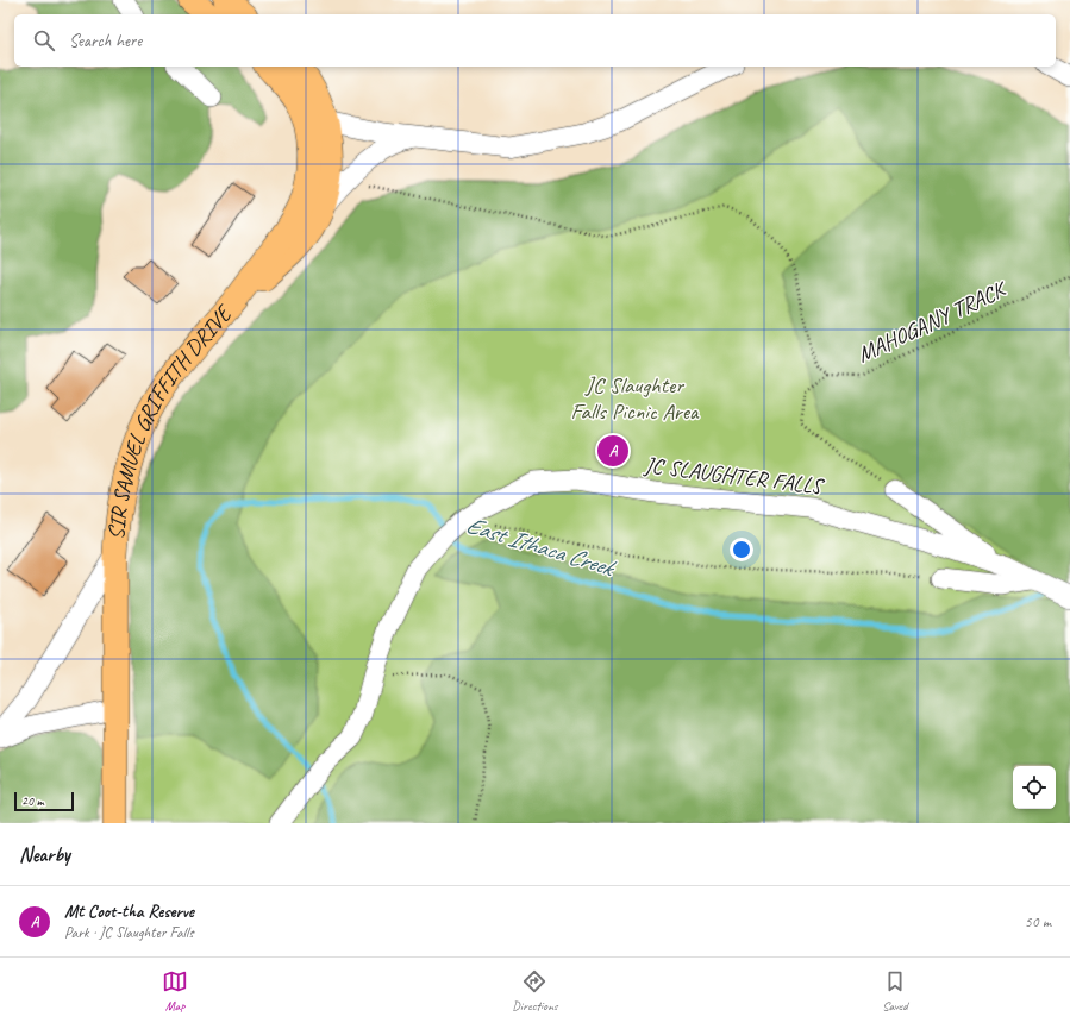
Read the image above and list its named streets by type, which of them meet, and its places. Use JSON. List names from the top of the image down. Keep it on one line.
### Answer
{"streets":{"main road":["SIR SAMUEL GRIFFITH DRIVE"],"street":["JC SLAUGHTER FALLS"],"path":["MAHOGANY TRACK"]},"water":["East Ithaca Creek"],"parks":["JC Slaughter Falls Picnic Area"],"scale_bar":"20 m","page":{"search":"Search here","pins":"A","scale":"20 m","heading":"Nearby","list":[{"mark":"A","name":"Mt Coot-tha Reserve","note":"Park · JC Slaughter Falls","value":"50 m"}],"nav":["Map","Directions","Saved"]}}
